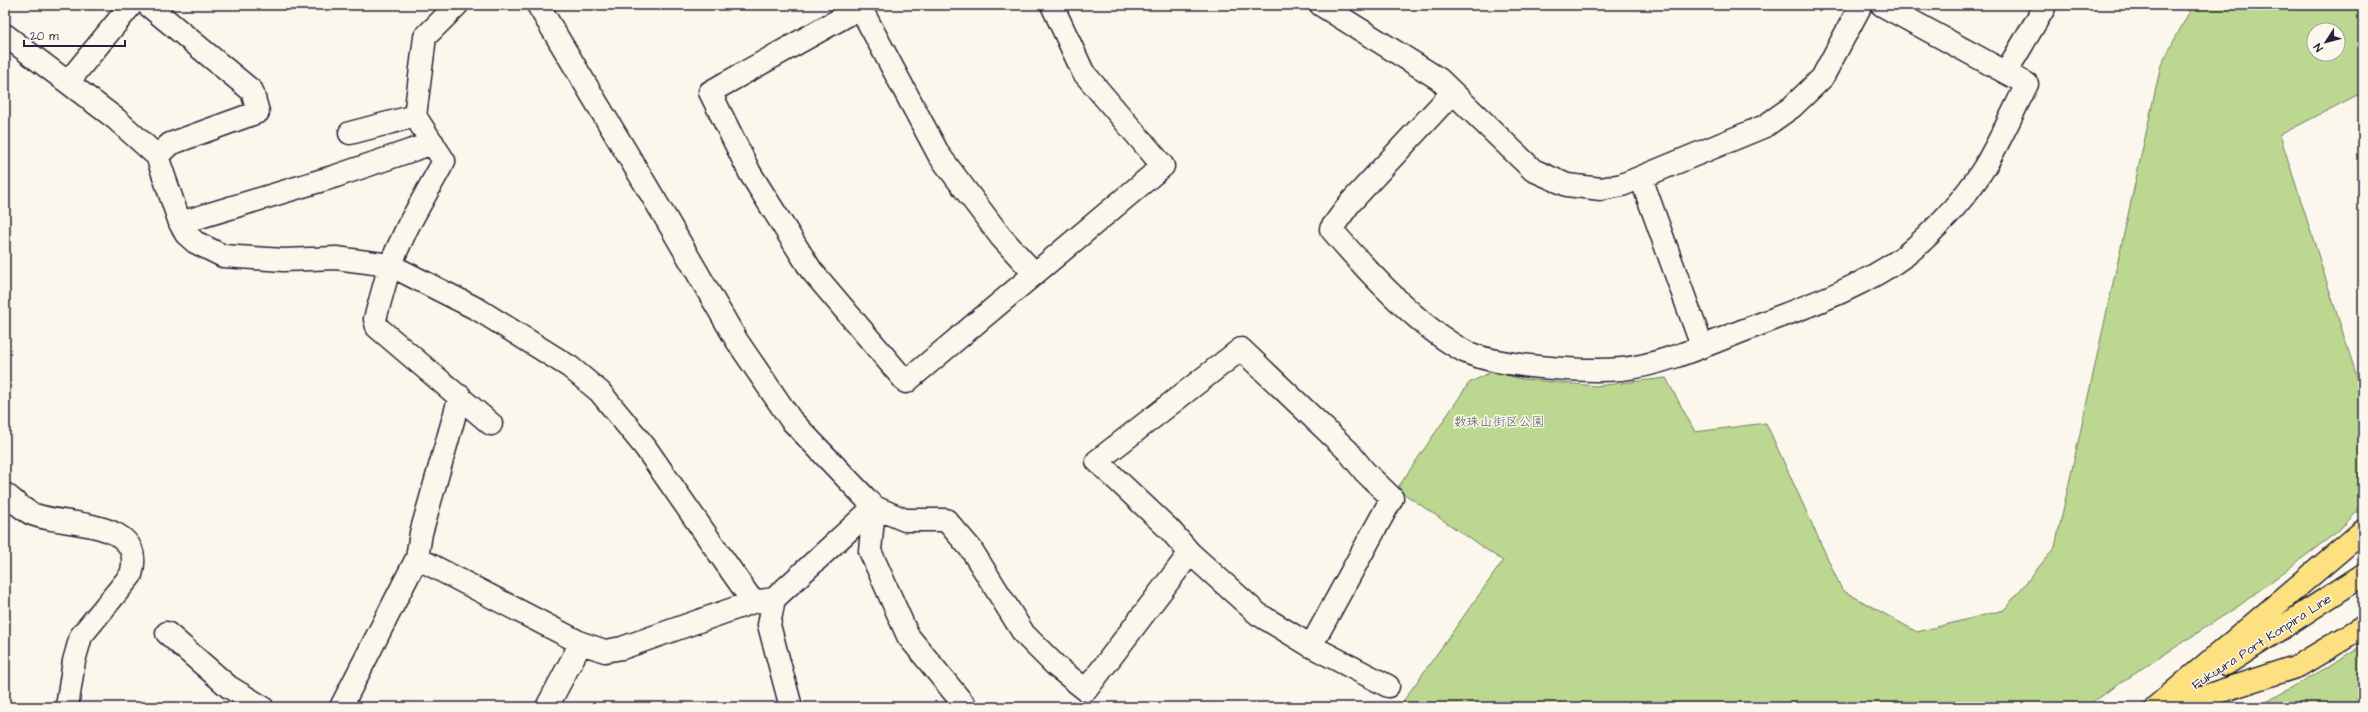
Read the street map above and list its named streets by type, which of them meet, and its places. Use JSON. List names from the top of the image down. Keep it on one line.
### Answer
{"streets":{"main road":["Fukuura Port Konpira Line"]},"parks":["数珠山街区公園"],"scale_bar":"20 m","north":"bottom left"}
